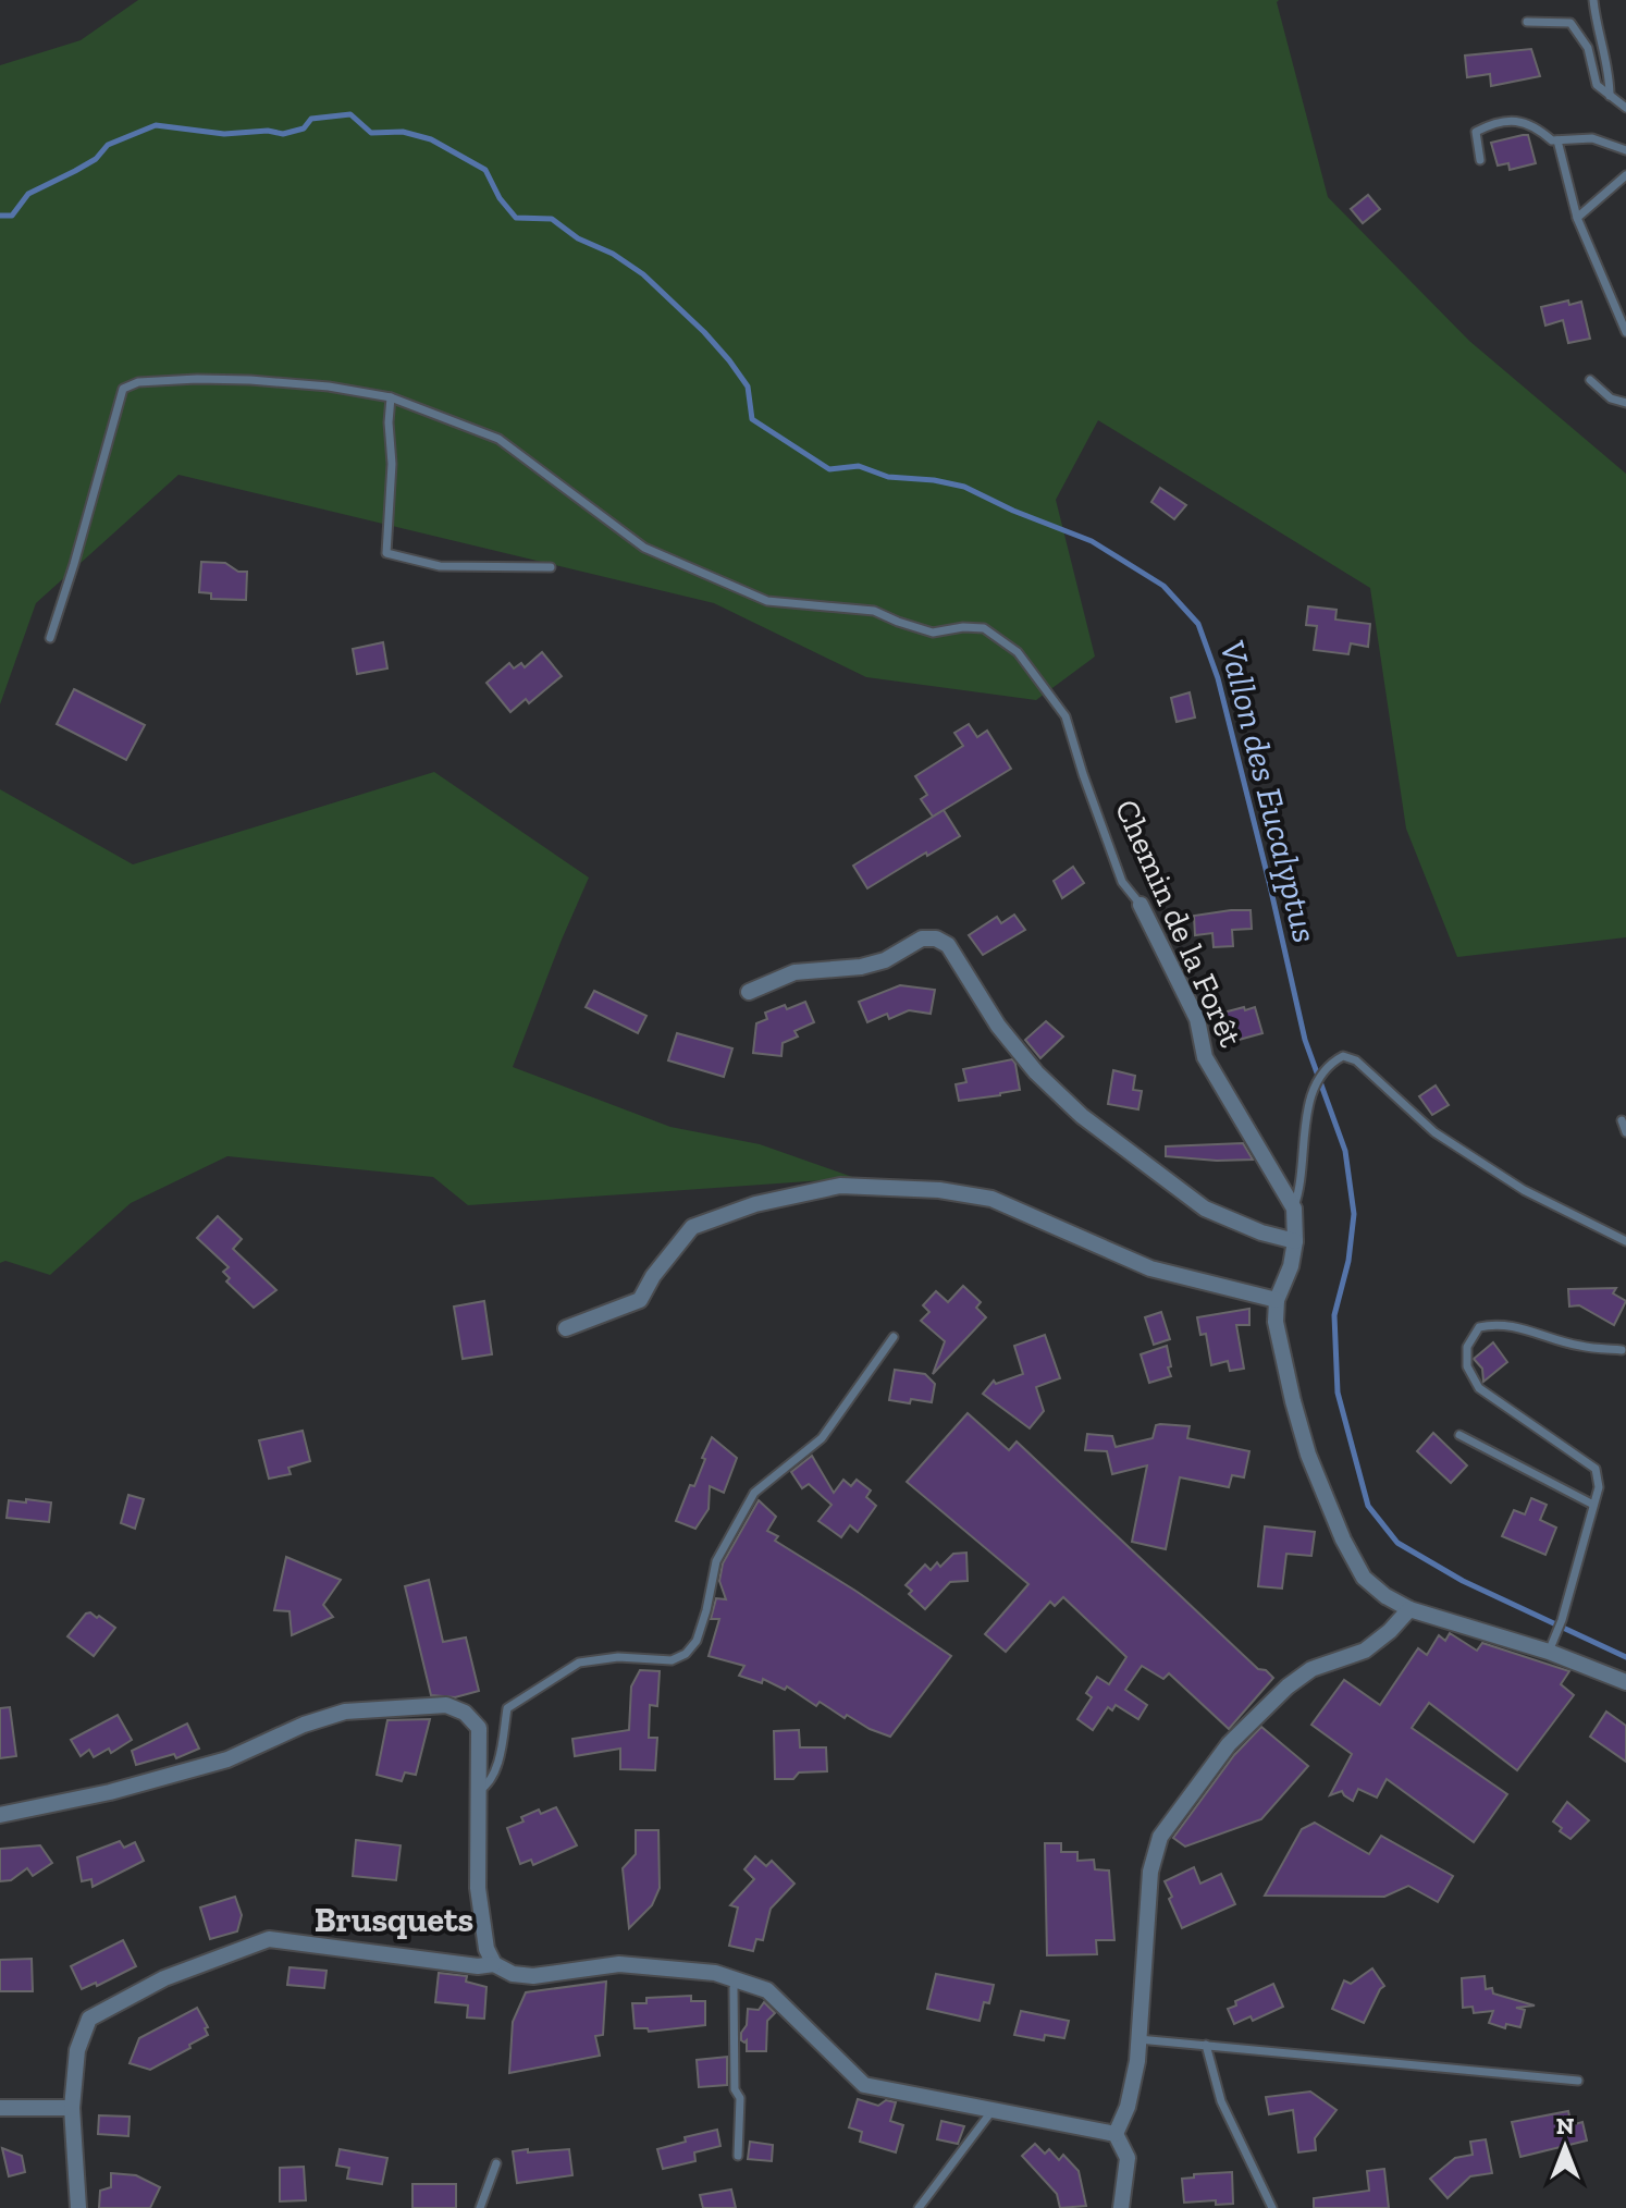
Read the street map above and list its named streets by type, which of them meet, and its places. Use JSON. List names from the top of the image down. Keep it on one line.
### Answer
{"streets":{"street":["Chemin de la Forêt"]},"districts":["Brusquets"],"water":["Vallon des Eucalyptus"],"north":"top"}
